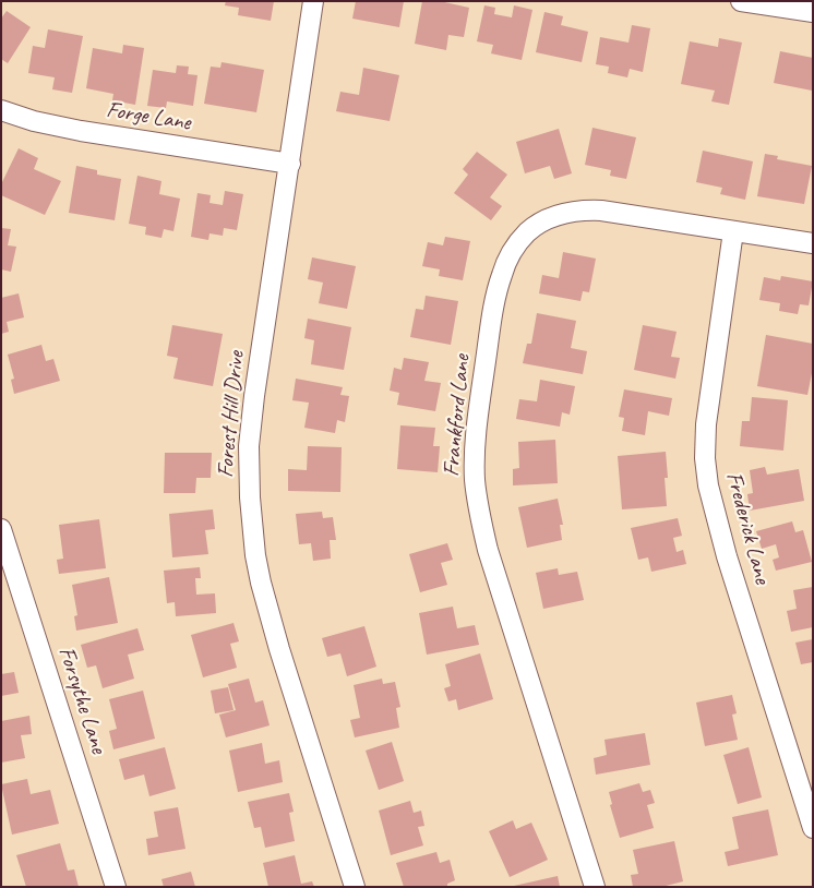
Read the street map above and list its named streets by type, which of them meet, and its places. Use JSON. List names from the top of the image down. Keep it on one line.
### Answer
{"streets":{"street":["Forge Lane","Forest Hill Drive","Frankford Lane","Frederick Lane","Forsythe Lane"]},"crossings":[["Forge Lane","Forest Hill Drive"],["Frankford Lane","Frederick Lane"]]}
